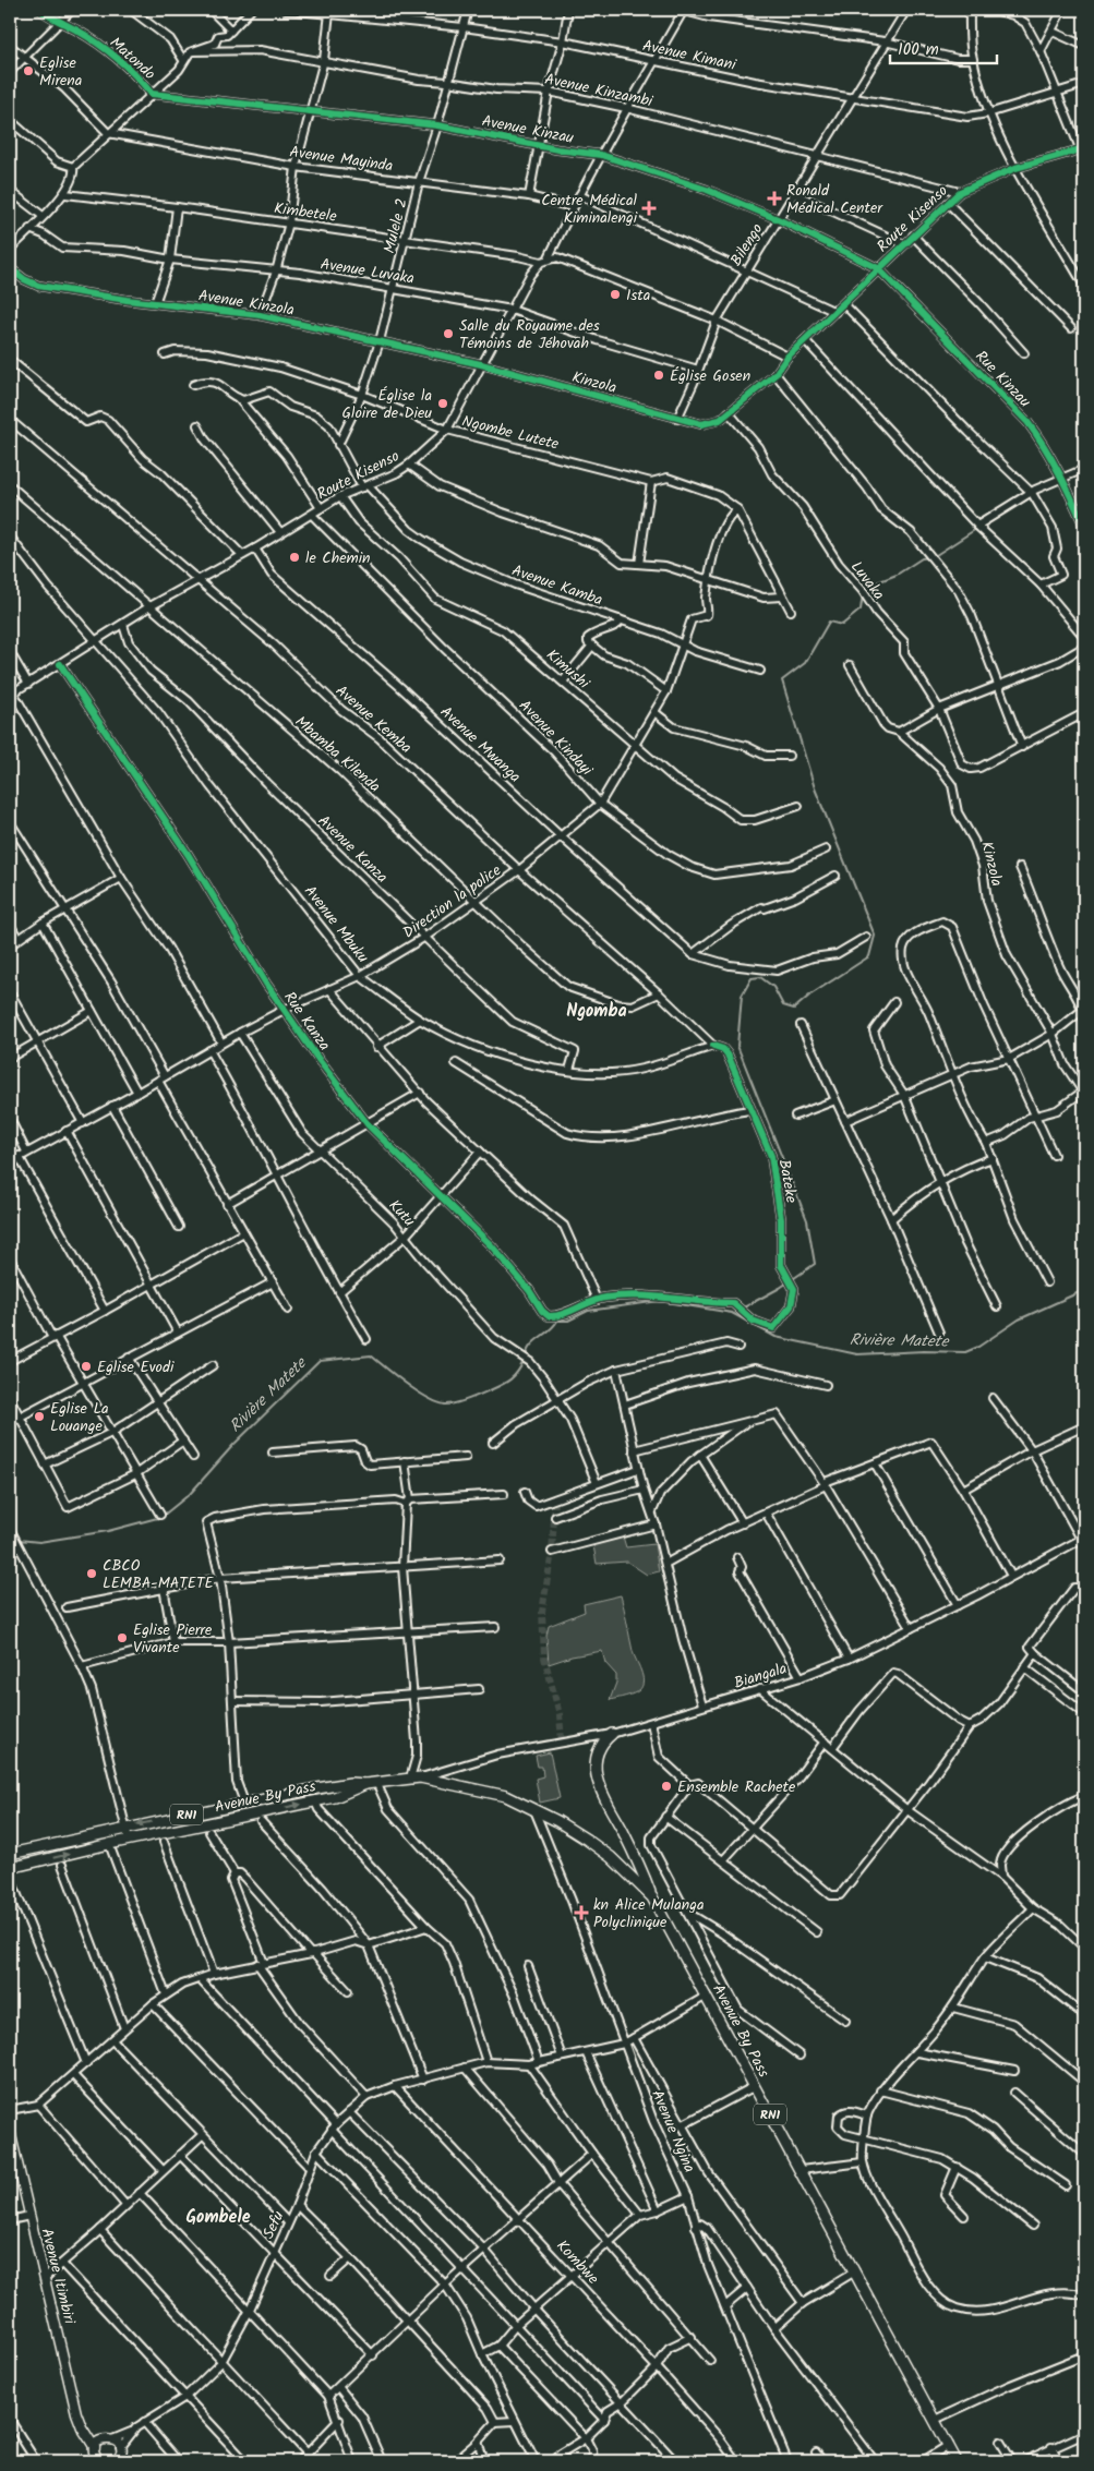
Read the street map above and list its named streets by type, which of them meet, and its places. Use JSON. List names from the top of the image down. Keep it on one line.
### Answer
{"streets":{"highway":["Avenue By Pass","RN1"],"main road":["Avenue Itimbiri"],"street":["Avenue Kimani","Matondo","Avenue Kinzambi","Avenue Kinzau","Avenue Mayinda","Kimbetele","Route Kisenso","Mulele 2","Bilengo","Avenue Luvaka","Avenue Kinzola","Rue Kinzau","Kinzola","Ngombe Lutete","Luvaka","Avenue Kamba","Kimushi","Avenue Kemba","Avenue Kindayi","Avenue Mwanga","Mbamba Kilenda","Avenue Kanza","Direction la police","Avenue Mbuku","Rue Kanza","Bateke","Kutu","Biangala","Avenue Ngina","Sefu","Kombwe"]},"crossings":[["Avenue Kimani","Mulele 2"],["Avenue Kimani","Bilengo"],["Matondo","Avenue Kinzau"],["Avenue Kinzambi","Route Kisenso"],["Avenue Kinzambi","Mulele 2"],["Avenue Kinzambi","Bilengo"],["Avenue Kinzau","Route Kisenso"],["Avenue Kinzau","Mulele 2"],["Avenue Kinzau","Bilengo"],["Avenue Kinzau","Rue Kinzau"],["Avenue Mayinda","Mulele 2"],["Kimbetele","Route Kisenso"],["Kimbetele","Mulele 2"],["Route Kisenso","Avenue Luvaka"],["Route Kisenso","Avenue Kinzola"],["Route Kisenso","Rue Kinzau"],["Route Kisenso","Kinzola"],["Route Kisenso","Ngombe Lutete"],["Route Kisenso","Luvaka"],["Route Kisenso","Avenue Kamba"],["Route Kisenso","Kimushi"],["Route Kisenso","Avenue Kemba"],["Route Kisenso","Avenue Kindayi"],["Route Kisenso","Avenue Mwanga"],["Route Kisenso","Mbamba Kilenda"],["Route Kisenso","Avenue Kanza"],["Route Kisenso","Avenue Mbuku"],["Route Kisenso","Rue Kanza"],["Mulele 2","Avenue Luvaka"],["Mulele 2","Avenue Kinzola"],["Mulele 2","Ngombe Lutete"],["Mulele 2","Avenue Kamba"],["Bilengo","Avenue Luvaka"],["Bilengo","Kinzola"],["Avenue Kinzola","Kinzola"],["Ngombe Lutete","Direction la police"],["Avenue Kamba","Direction la police"],["Kimushi","Direction la police"],["Avenue Kemba","Mbamba Kilenda"],["Avenue Kemba","Direction la police"],["Avenue Kemba","Avenue Mbuku"],["Avenue Kemba","Bateke"],["Avenue Kindayi","Direction la police"],["Avenue Mwanga","Direction la police"],["Mbamba Kilenda","Direction la police"],["Avenue Kanza","Direction la police"],["Avenue Kanza","Avenue Mbuku"],["Direction la police","Avenue Mbuku"],["Direction la police","Rue Kanza"],["Direction la police","Kutu"],["Avenue Mbuku","Bateke"],["Rue Kanza","Bateke"],["Biangala","Avenue By Pass"],["Avenue By Pass","Avenue Ngina"],["Avenue By Pass","Sefu"],["Avenue Ngina","Sefu"],["Sefu","Kombwe"]],"districts":["Ngomba","Gombele"],"water":["Rivière Matete"],"places":{"other":["Eglise Mirena","Ista","Salle du Royaume des Témoins de Jéhovah","Église Gosen","Église la Gloire de Dieu","le Chemin","Eglise Evodi","Eglise La Louange","CBCO LEMBA-MATETE","Eglise Pierre Vivante","Ensemble Rachete"],"health":["Ronald Médical Center","Centre Médical Kiminalengi","kn Alice Mulanga Polyclinique"]},"scale_bar":"100 m"}
